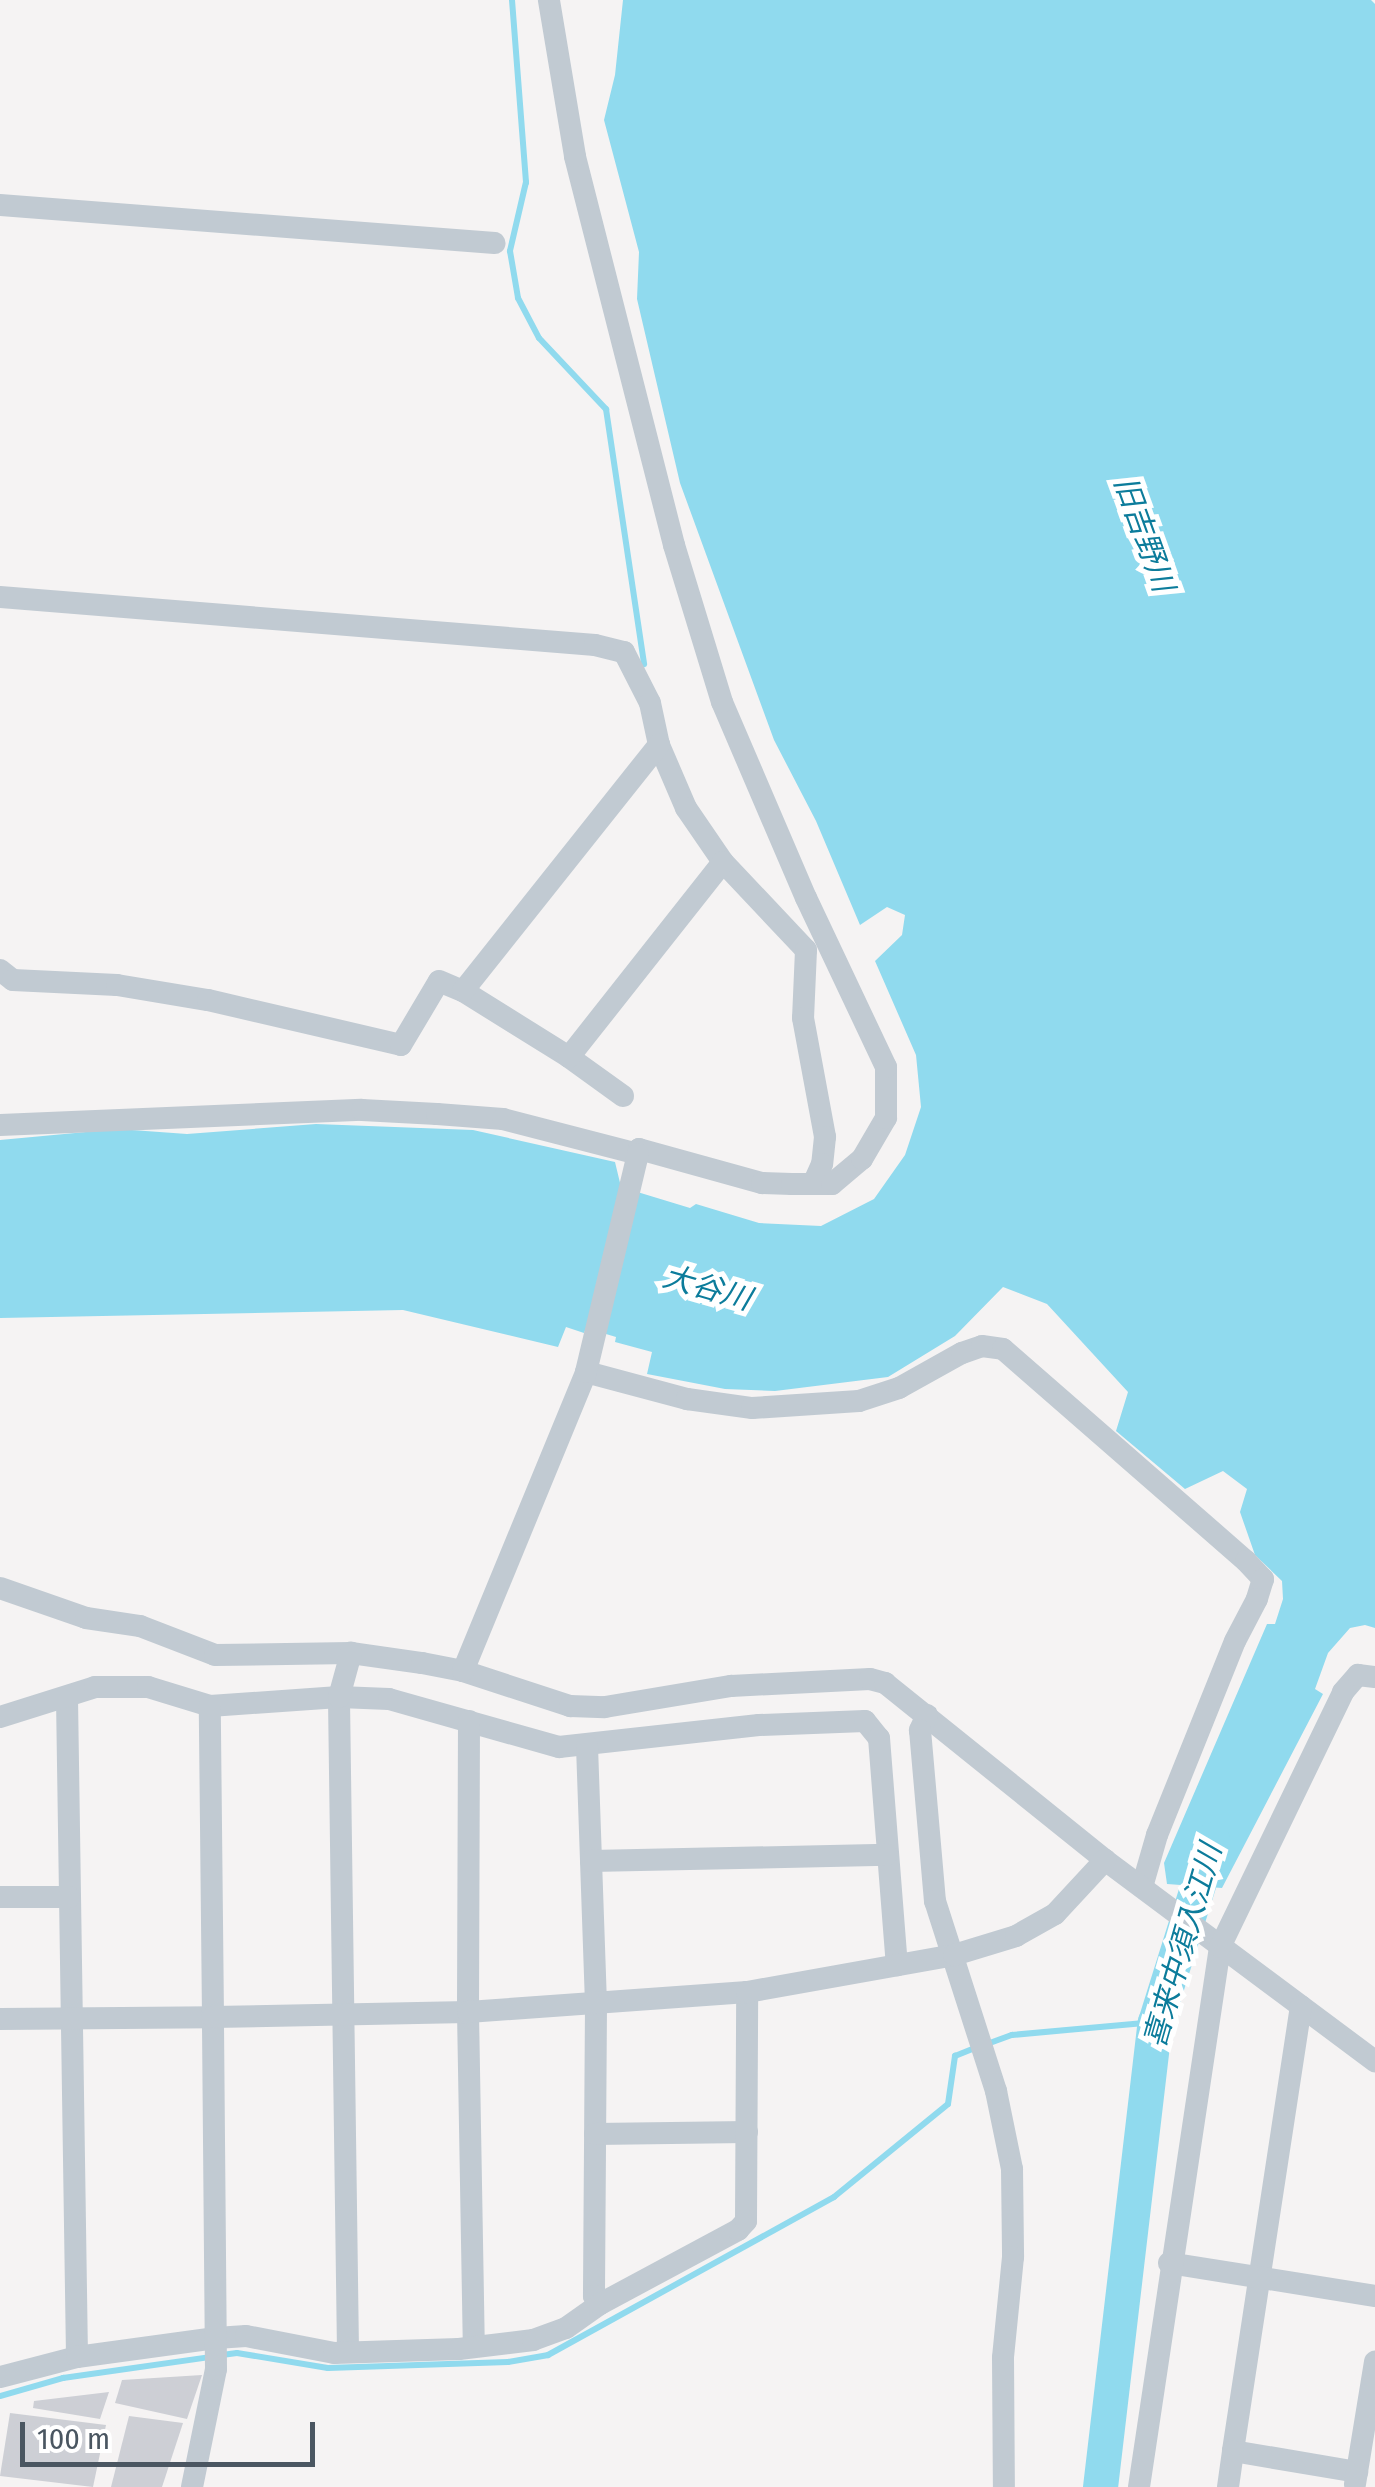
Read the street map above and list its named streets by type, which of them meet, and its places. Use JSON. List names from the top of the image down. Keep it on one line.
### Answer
{"water":["旧吉野川","大谷川","喜来中須入江川"],"scale_bar":"100 m"}
